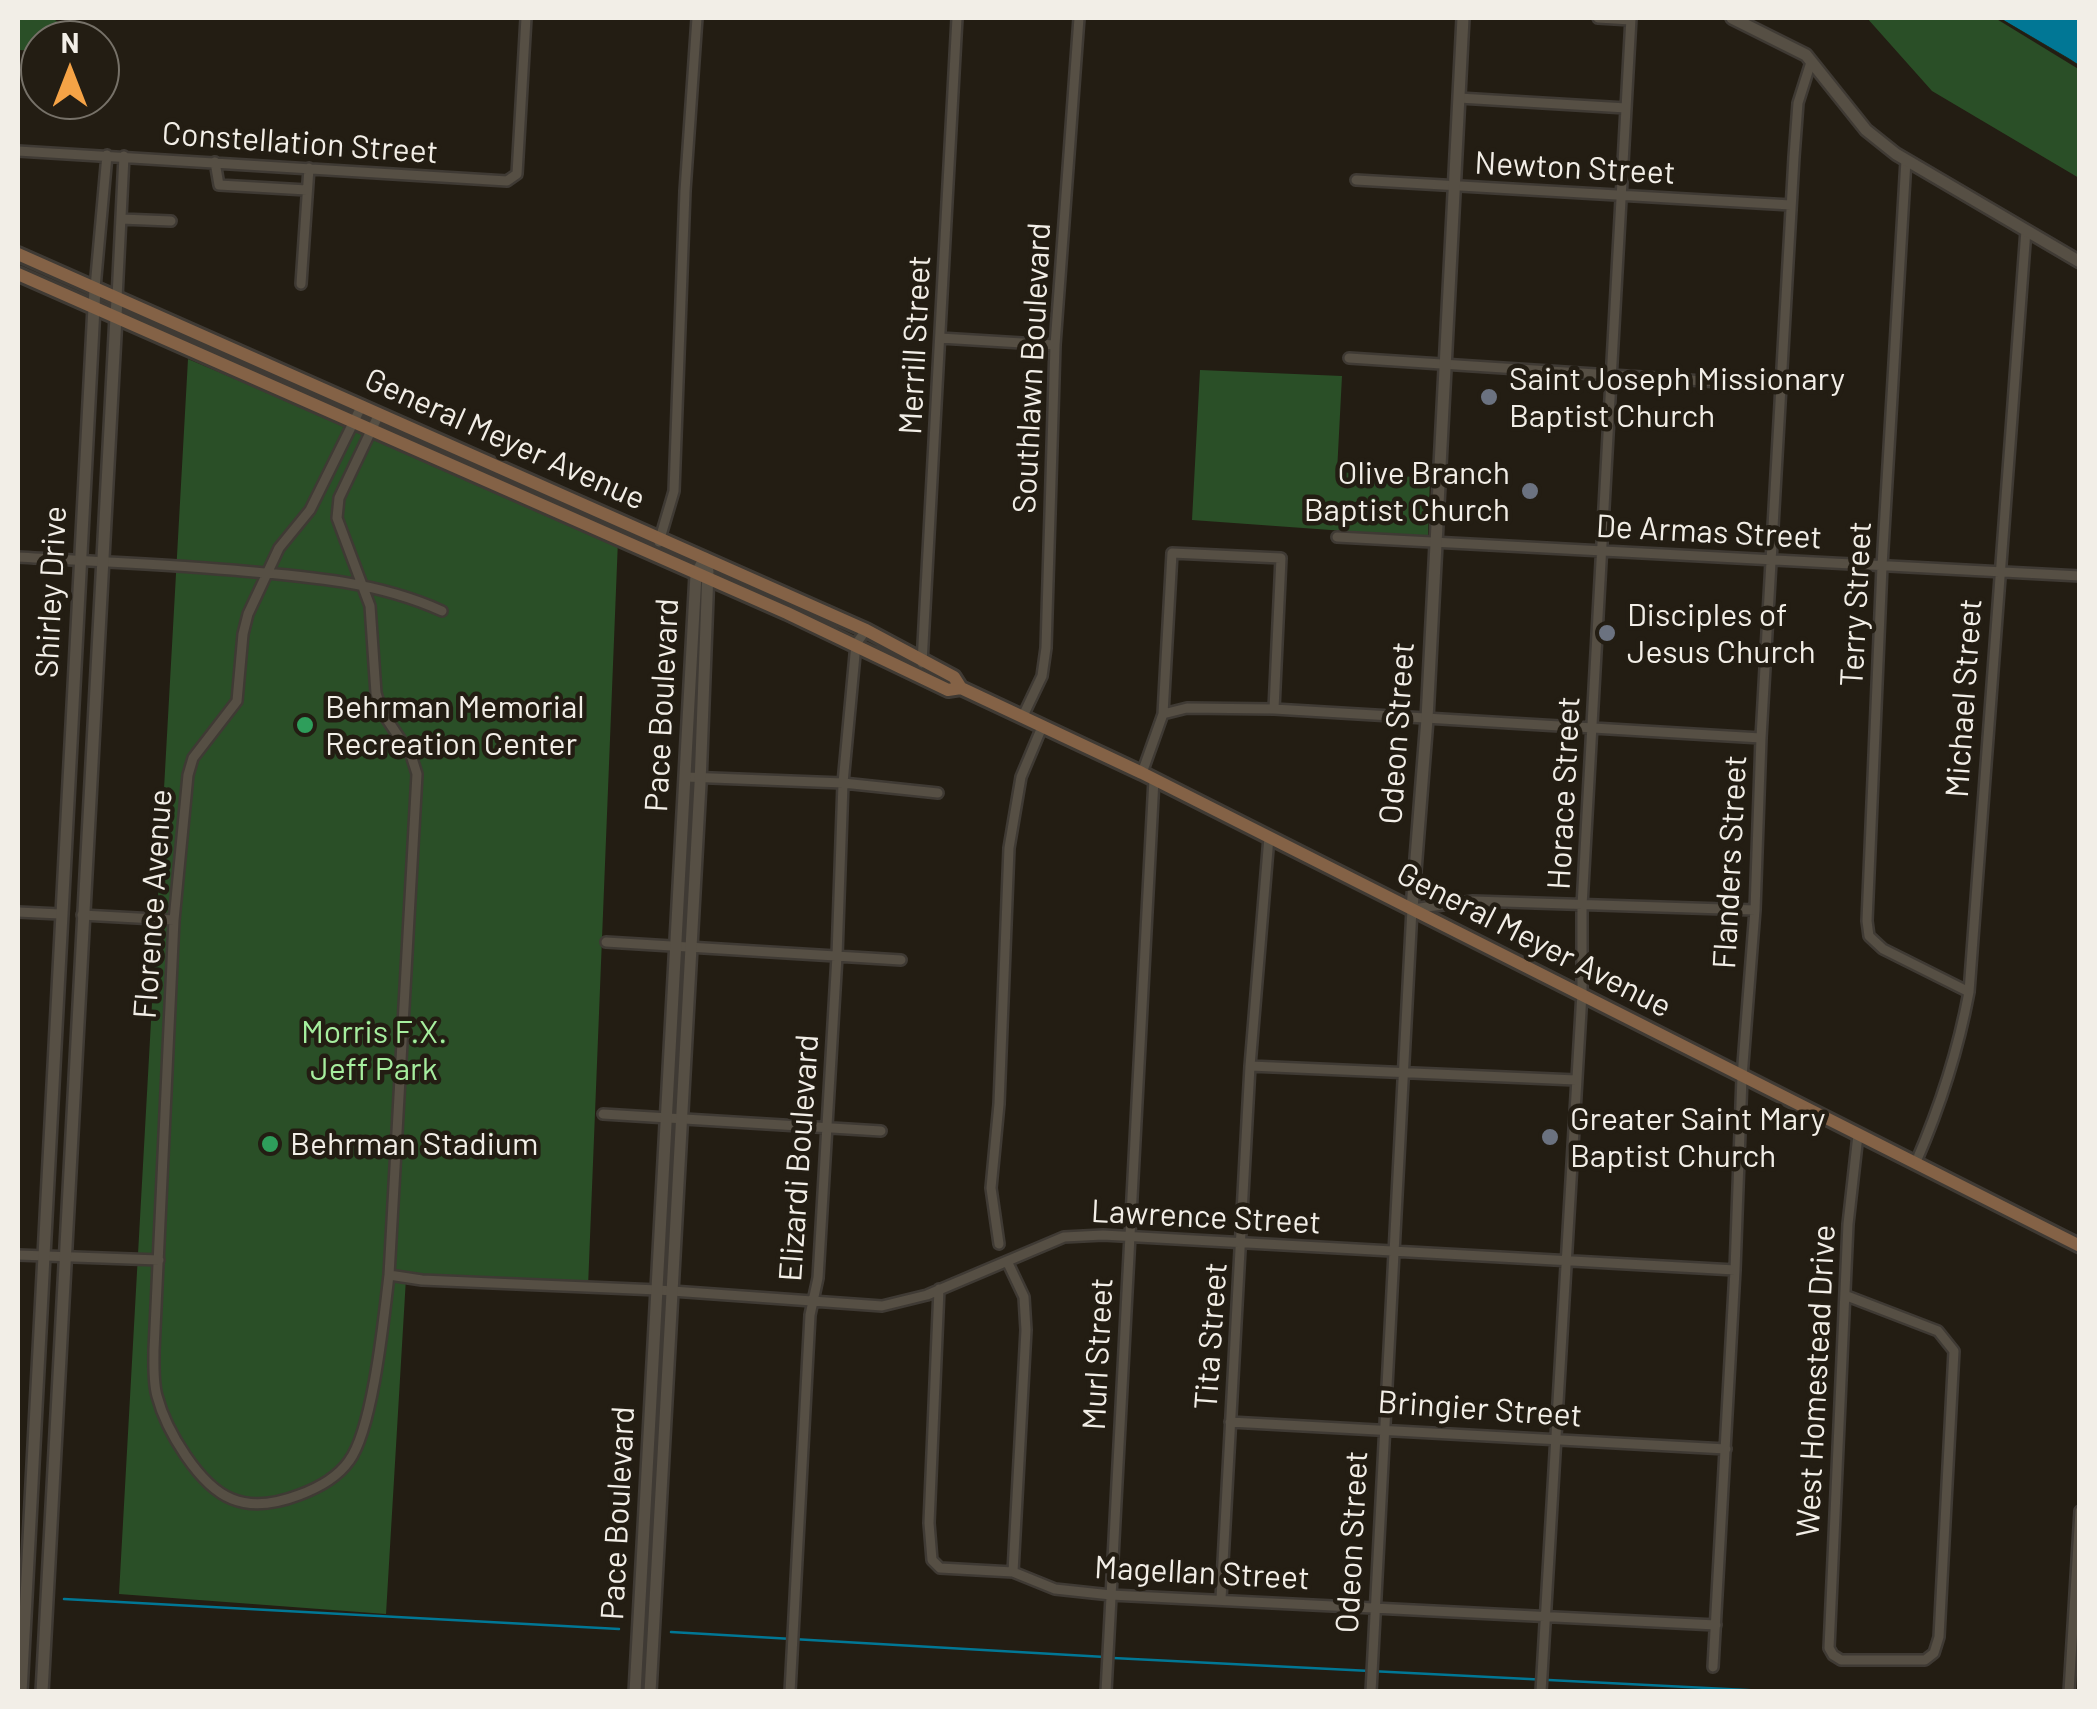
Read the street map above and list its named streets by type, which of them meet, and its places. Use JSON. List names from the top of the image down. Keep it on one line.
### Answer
{"streets":{"main road":["General Meyer Avenue"],"street":["Constellation Street","Newton Street","Merrill Street","Southlawn Boulevard","De Armas Street","Shirley Drive","Terry Street","Michael Street","Pace Boulevard","Odeon Street","Horace Street","Flanders Street","Florence Avenue","Elizardi Boulevard","Lawrence Street","Tita Street","Murl Street","West Homestead Drive","Bringier Street","Magellan Street"]},"crossings":[["Constellation Street","Shirley Drive"],["Newton Street","Odeon Street"],["Newton Street","Horace Street"],["Newton Street","Flanders Street"],["Merrill Street","General Meyer Avenue"],["Southlawn Boulevard","General Meyer Avenue"],["General Meyer Avenue","Shirley Drive"],["General Meyer Avenue","Michael Street"],["General Meyer Avenue","Pace Boulevard"],["General Meyer Avenue","Odeon Street"],["General Meyer Avenue","Horace Street"],["General Meyer Avenue","Flanders Street"],["General Meyer Avenue","Florence Avenue"],["General Meyer Avenue","Elizardi Boulevard"],["General Meyer Avenue","Tita Street"],["General Meyer Avenue","Murl Street"],["General Meyer Avenue","West Homestead Drive"],["De Armas Street","Terry Street"],["De Armas Street","Michael Street"],["De Armas Street","Odeon Street"],["De Armas Street","Horace Street"],["De Armas Street","Flanders Street"],["Terry Street","Michael Street"],["Pace Boulevard","Lawrence Street"],["Odeon Street","Lawrence Street"],["Odeon Street","Bringier Street"],["Odeon Street","Magellan Street"],["Horace Street","Lawrence Street"],["Horace Street","Bringier Street"],["Horace Street","Magellan Street"],["Flanders Street","Lawrence Street"],["Flanders Street","Bringier Street"],["Flanders Street","Magellan Street"],["Elizardi Boulevard","Lawrence Street"],["Lawrence Street","Tita Street"],["Lawrence Street","Murl Street"],["Lawrence Street","Magellan Street"],["Tita Street","Bringier Street"],["Tita Street","Magellan Street"],["Murl Street","Magellan Street"]],"parks":["Morris F.X. Jeff Park"],"places":["Saint Joseph Missionary Baptist Church","Olive Branch Baptist Church","Disciples of Jesus Church","Behrman Memorial Recreation Center","Greater Saint Mary Baptist Church","Behrman Stadium"],"north":"top"}
